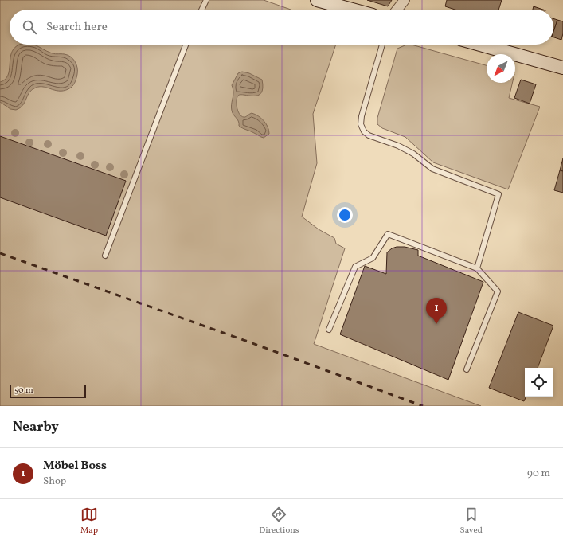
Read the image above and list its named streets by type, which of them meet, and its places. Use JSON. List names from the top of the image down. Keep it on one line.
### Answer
{"scale_bar":"50 m","north":"bottom left","page":{"search":"Search here","pins":"1","scale":"50 m","heading":"Nearby","list":[{"mark":"1","name":"Möbel Boss","note":"Shop","value":"90 m"}],"nav":["Map","Directions","Saved"]}}
